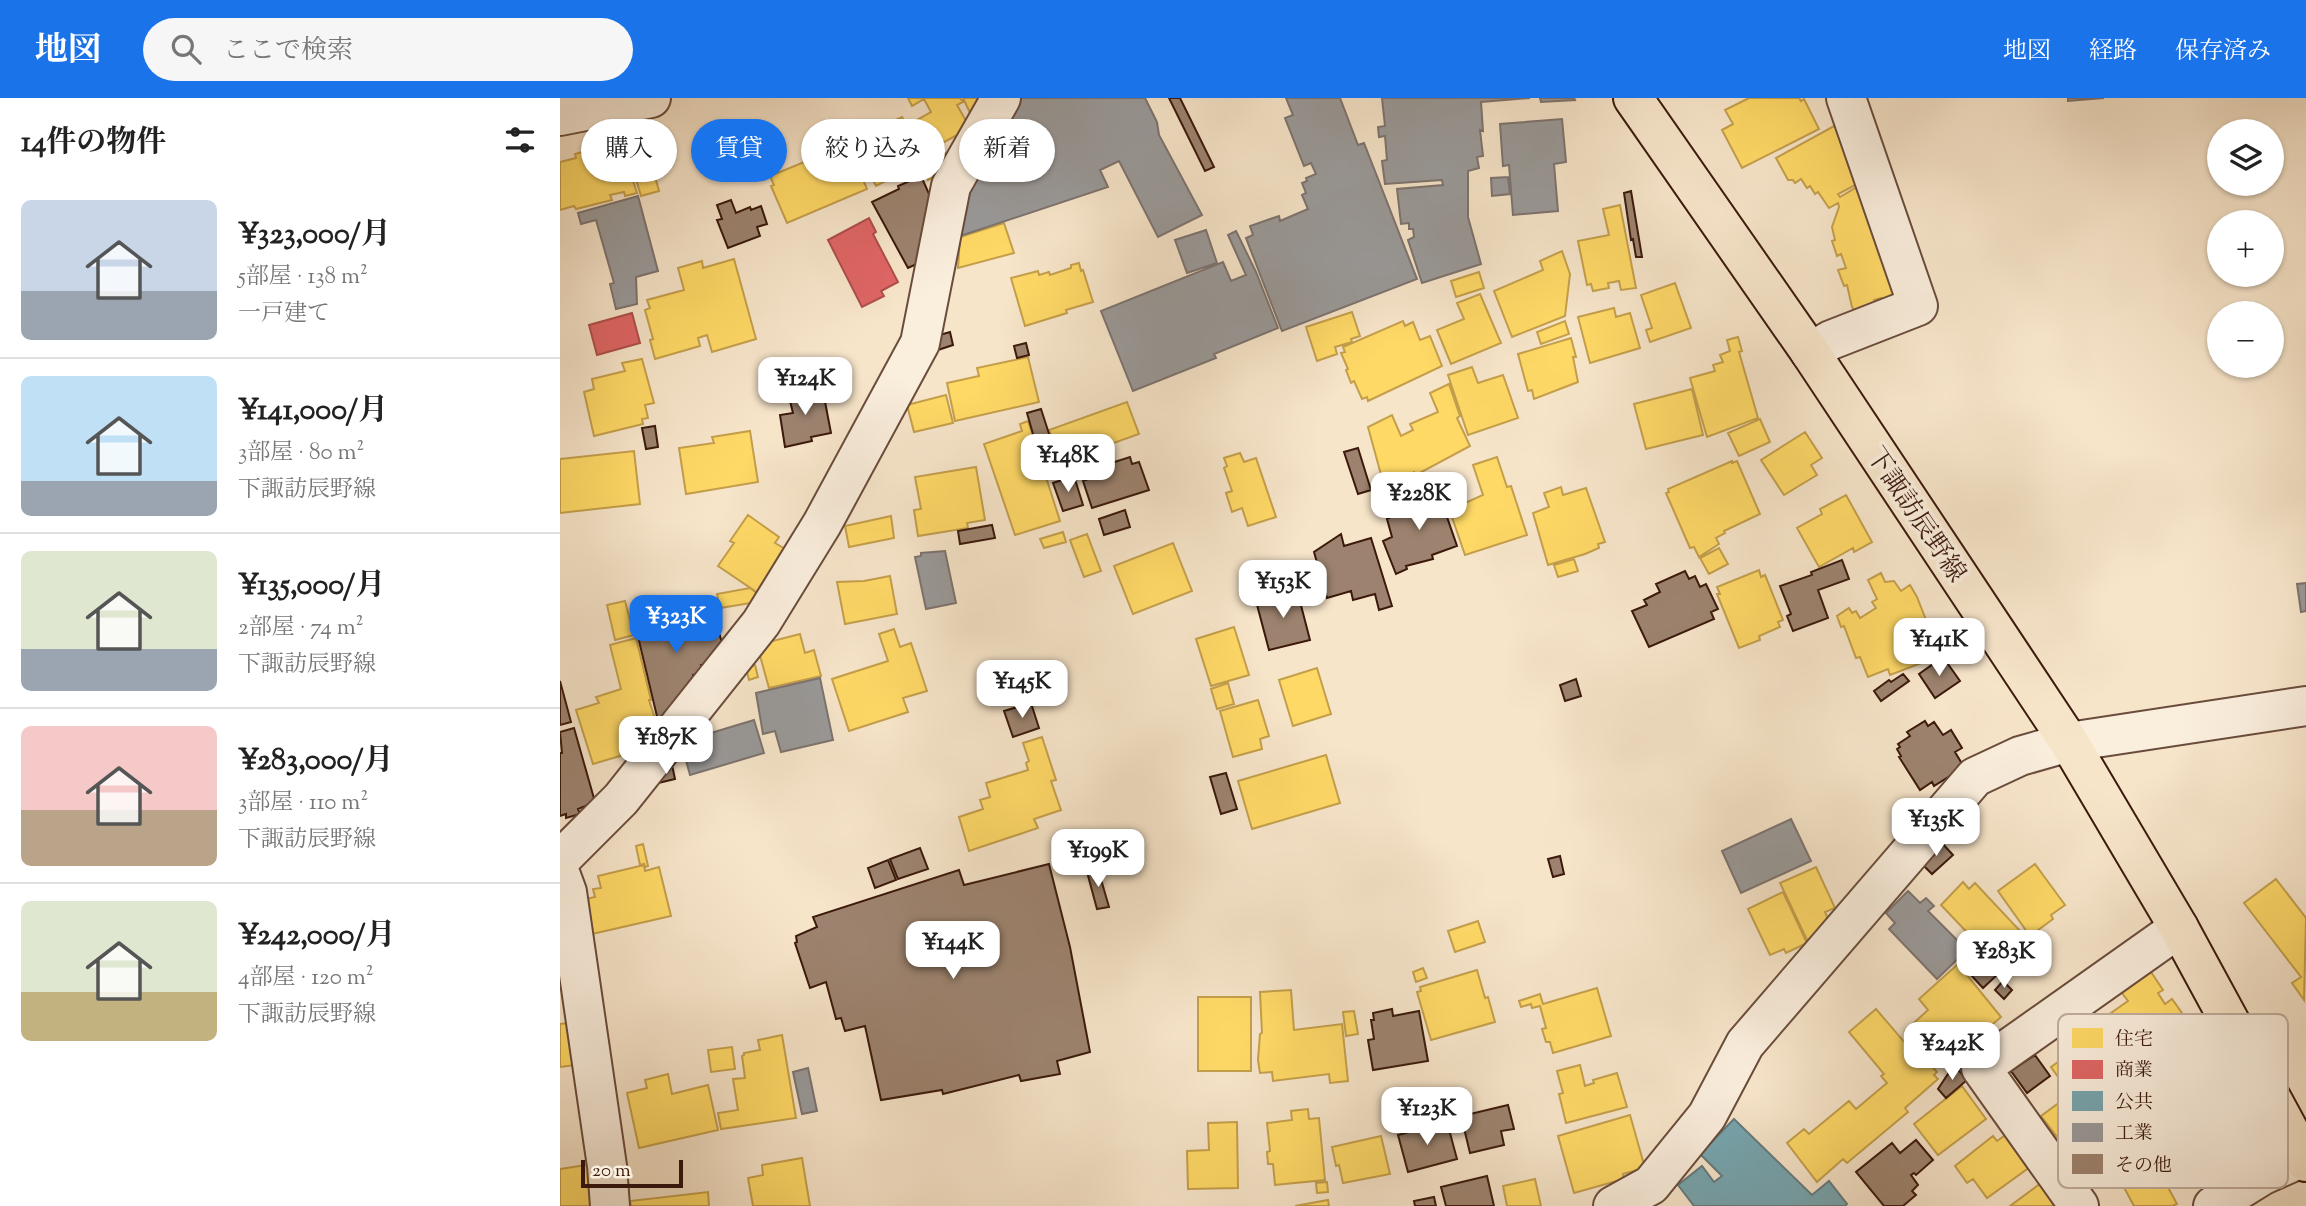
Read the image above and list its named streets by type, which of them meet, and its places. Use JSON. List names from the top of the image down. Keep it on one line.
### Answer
{"streets":{"main road":["下諏訪辰野線"]},"legend":["住宅","商業","公共","工業","その他"],"scale_bar":"20 m","page":{"header":"地図","search":"ここで検索","nav":["地図","経路","保存済み"],"heading":"14件の物件","map_buttons":["+","−"],"chip":["購入","賃貸","絞り込み","新着"],"list":[{"name":"¥323,000/月","note":"5部屋 · 138 m² · 一戸建て"},{"name":"¥141,000/月","note":"3部屋 · 80 m² · 下諏訪辰野線"},{"name":"¥135,000/月","note":"2部屋 · 74 m² · 下諏訪辰野線"},{"name":"¥283,000/月","note":"3部屋 · 110 m² · 下諏訪辰野線"},{"name":"¥242,000/月","note":"4部屋 · 120 m² · 下諏訪辰野線"}],"price":["¥124K","¥148K","¥228K","¥153K","¥323K","¥141K","¥145K","¥187K","¥135K","¥199K","¥144K","¥283K","¥242K","¥123K"],"scale":"20 m"}}
